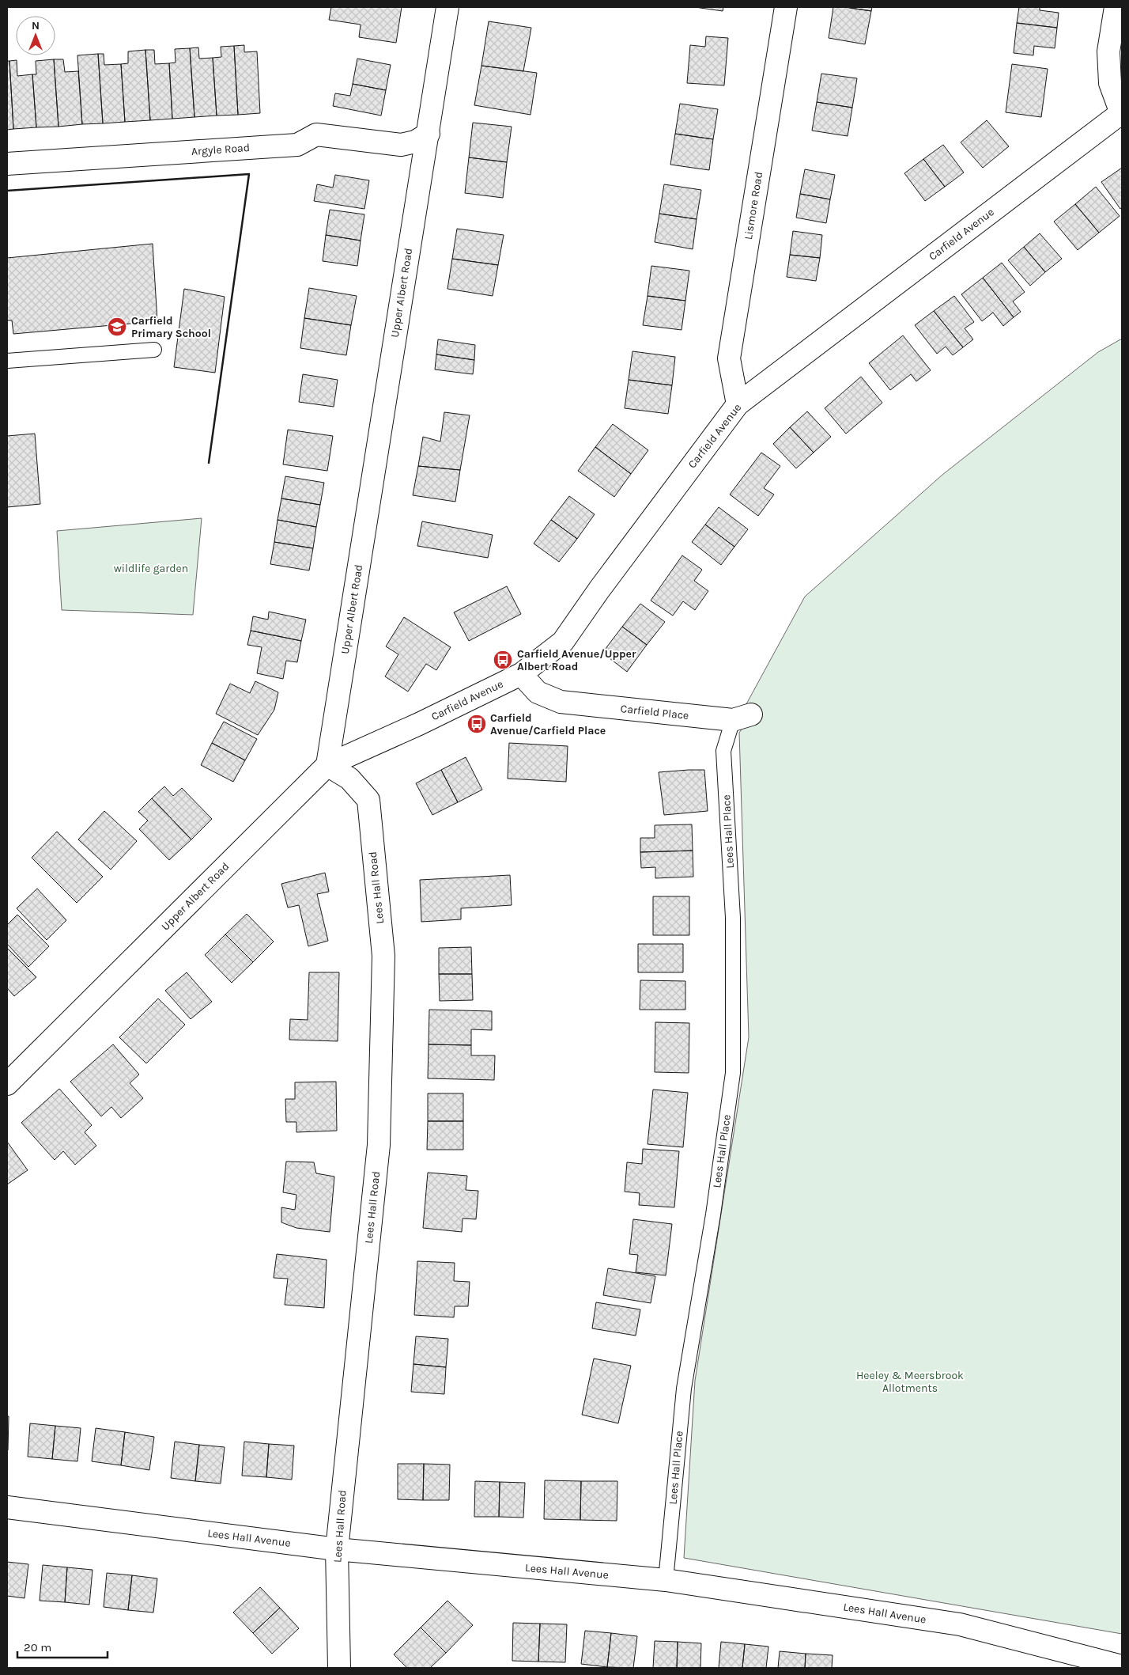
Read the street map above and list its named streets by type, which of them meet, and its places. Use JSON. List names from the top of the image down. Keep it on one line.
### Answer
{"streets":{"street":["Argyle Road","Lismore Road","Carfield Avenue","Upper Albert Road","Carfield Place","Lees Hall Road","Lees Hall Avenue"],"lane":["Lees Hall Place"]},"crossings":[["Argyle Road","Upper Albert Road"],["Lismore Road","Carfield Avenue"],["Carfield Avenue","Upper Albert Road"],["Carfield Avenue","Carfield Place"],["Carfield Avenue","Lees Hall Road"],["Upper Albert Road","Lees Hall Road"],["Carfield Place","Lees Hall Place"],["Lees Hall Place","Lees Hall Avenue"],["Lees Hall Road","Lees Hall Avenue"]],"parks":["wildlife garden","Heeley & Meersbrook Allotments"],"places":{"school or university":["Carfield Primary School"],"bus stop":["Carfield Avenue/Upper Albert Road","Carfield Avenue/Carfield Place"]},"scale_bar":"20 m","north":"top"}
